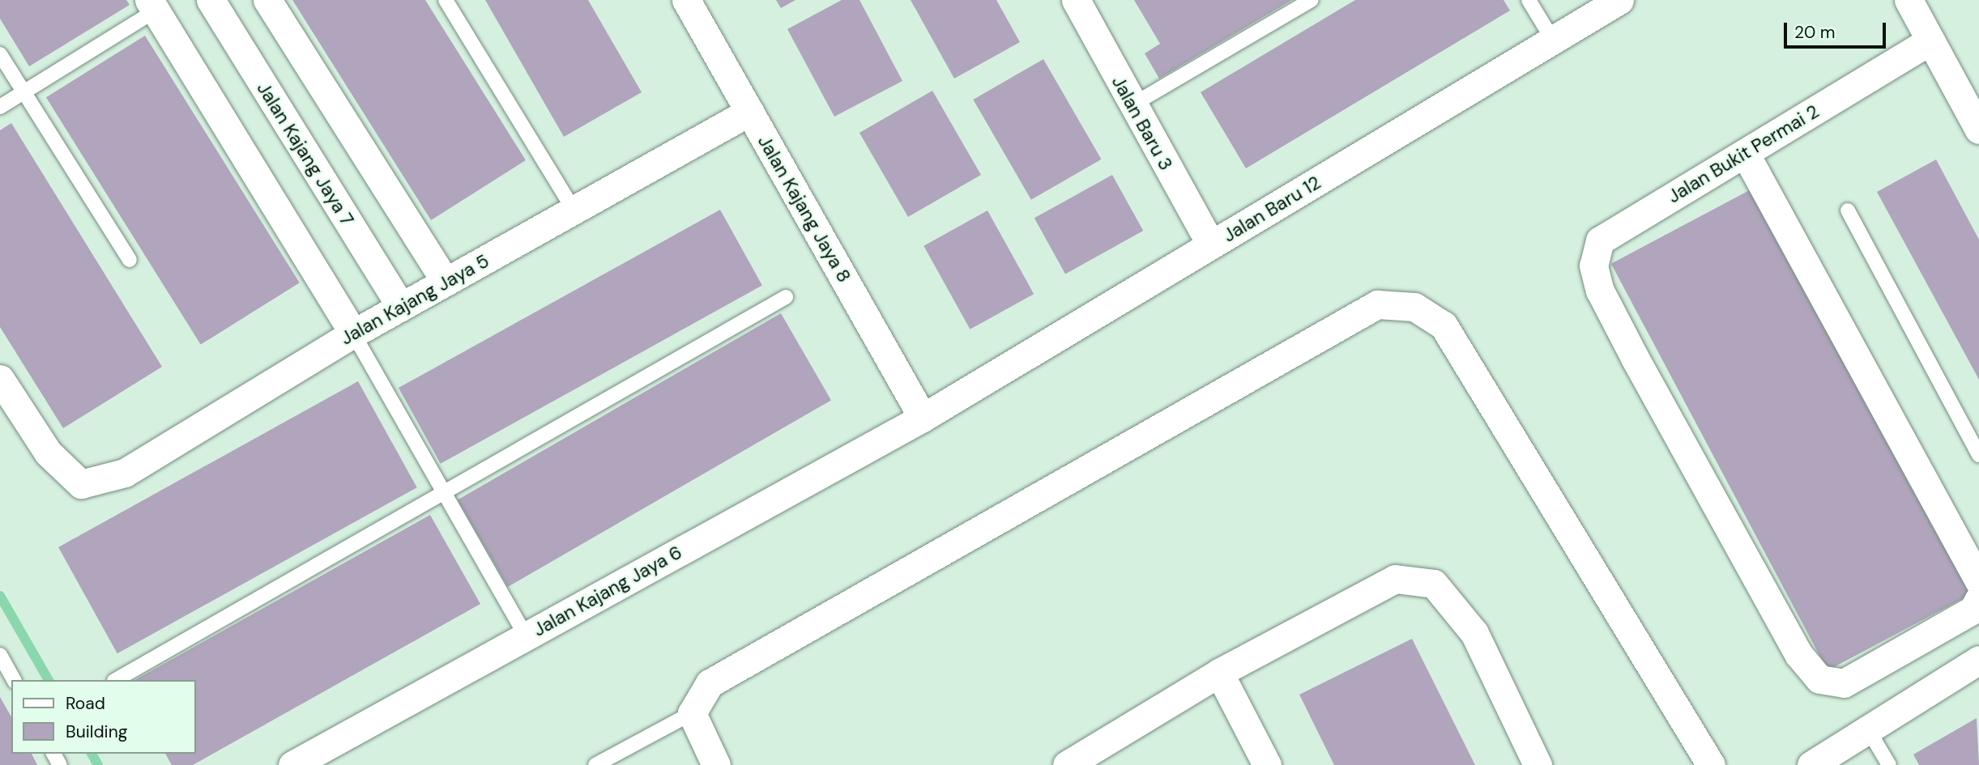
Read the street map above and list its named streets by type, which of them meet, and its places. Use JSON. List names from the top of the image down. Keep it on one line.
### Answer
{"streets":{"street":["Jalan Baru 3","Jalan Kajang Jaya 7","Jalan Bukit Permai 2","Jalan Kajang Jaya 8","Jalan Baru 12","Jalan Kajang Jaya 5","Jalan Kajang Jaya 6"]},"crossings":[["Jalan Baru 3","Jalan Baru 12"],["Jalan Kajang Jaya 7","Jalan Kajang Jaya 5"],["Jalan Kajang Jaya 8","Jalan Baru 12"],["Jalan Kajang Jaya 8","Jalan Kajang Jaya 5"],["Jalan Kajang Jaya 8","Jalan Kajang Jaya 6"],["Jalan Baru 12","Jalan Kajang Jaya 6"]],"legend":["Road","Building"],"scale_bar":"20 m"}
